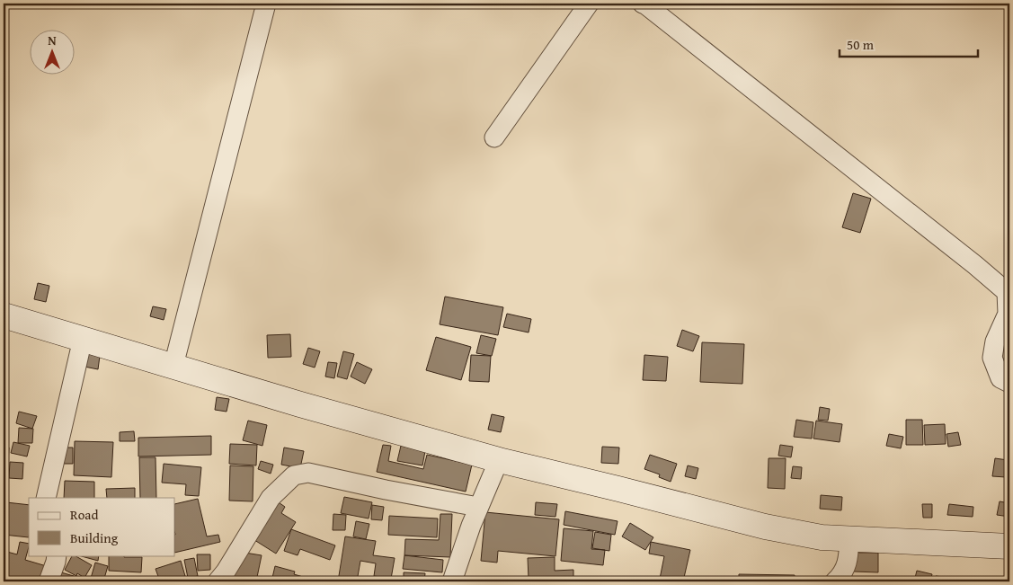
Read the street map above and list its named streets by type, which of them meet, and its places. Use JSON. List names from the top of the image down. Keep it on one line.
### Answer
{"legend":["Road","Building"],"scale_bar":"50 m","north":"top"}
